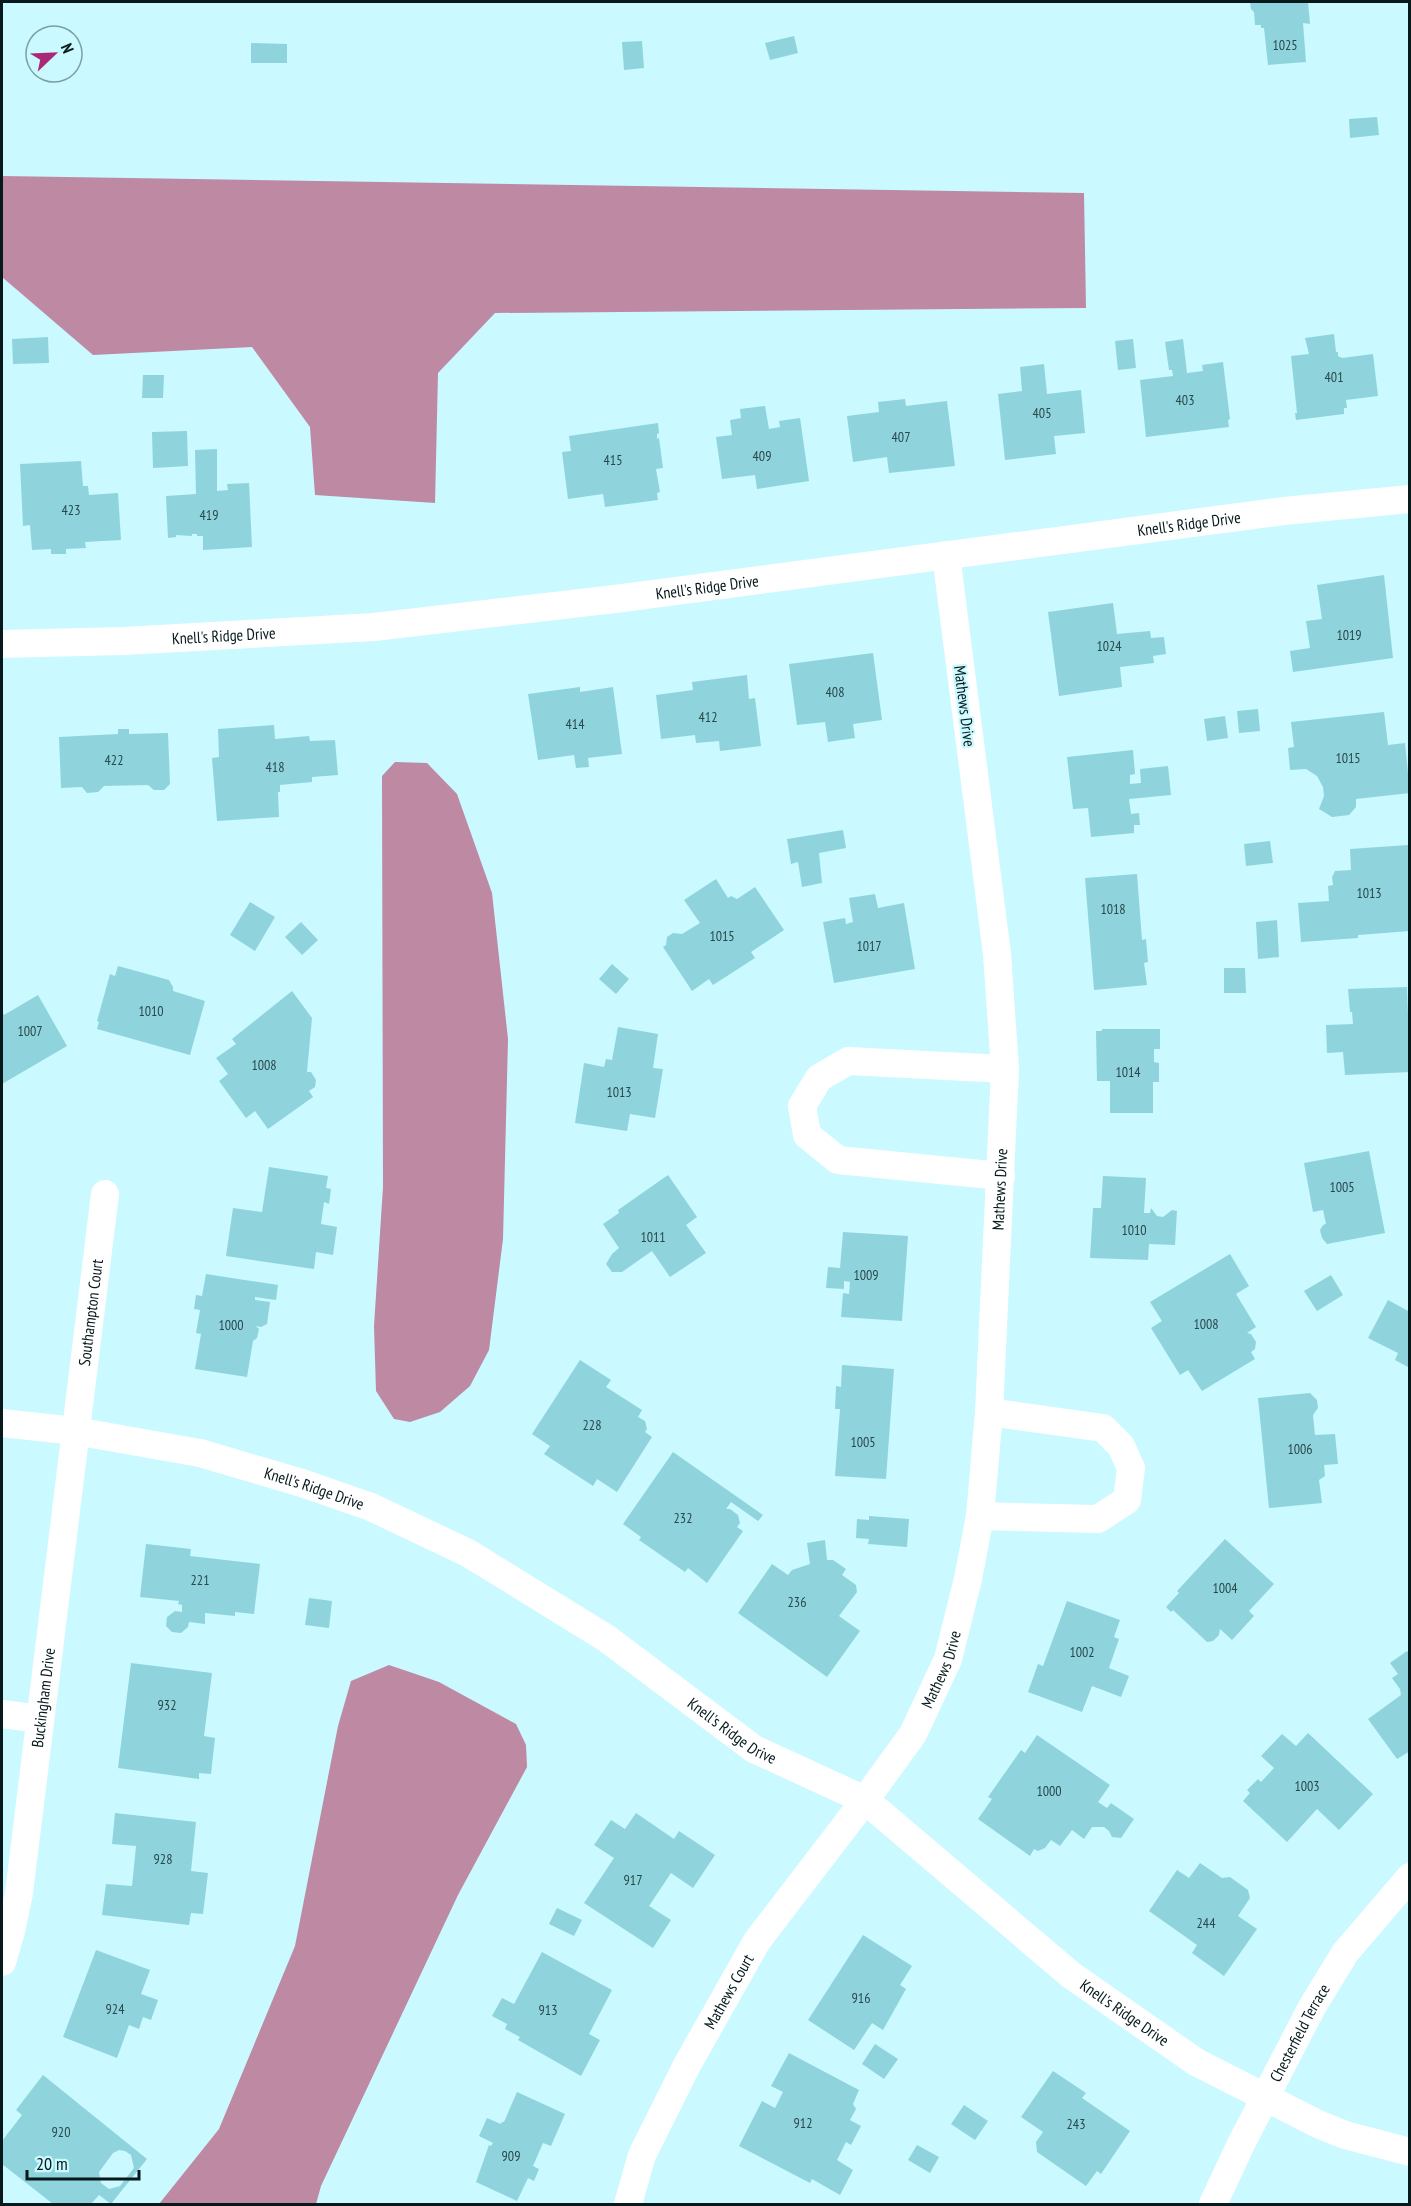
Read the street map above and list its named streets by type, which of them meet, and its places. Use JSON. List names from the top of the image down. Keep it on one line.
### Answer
{"streets":{"street":["Knell's Ridge Drive","Mathews Drive","Southampton Court","Buckingham Drive","Mathews Court","Chesterfield Terrace"]},"crossings":[["Knell's Ridge Drive","Mathews Drive"],["Knell's Ridge Drive","Southampton Court"],["Knell's Ridge Drive","Buckingham Drive"],["Knell's Ridge Drive","Mathews Court"],["Knell's Ridge Drive","Chesterfield Terrace"],["Mathews Drive","Mathews Court"],["Southampton Court","Buckingham Drive"]],"house_numbers":["1025","401","403","405","407","409","415","423","419","1019","1024","408","412","414","1015","422","418","1013","1018","1015","1017","1010","1007","1008","1014","1013","1005","1010","1011","1009","1008","1000","228","1005","1006","232","221","1004","236","1002","932","1003","1000","928","917","244","916","924","913","912","243","920","909"],"scale_bar":"20 m","north":"top right"}
